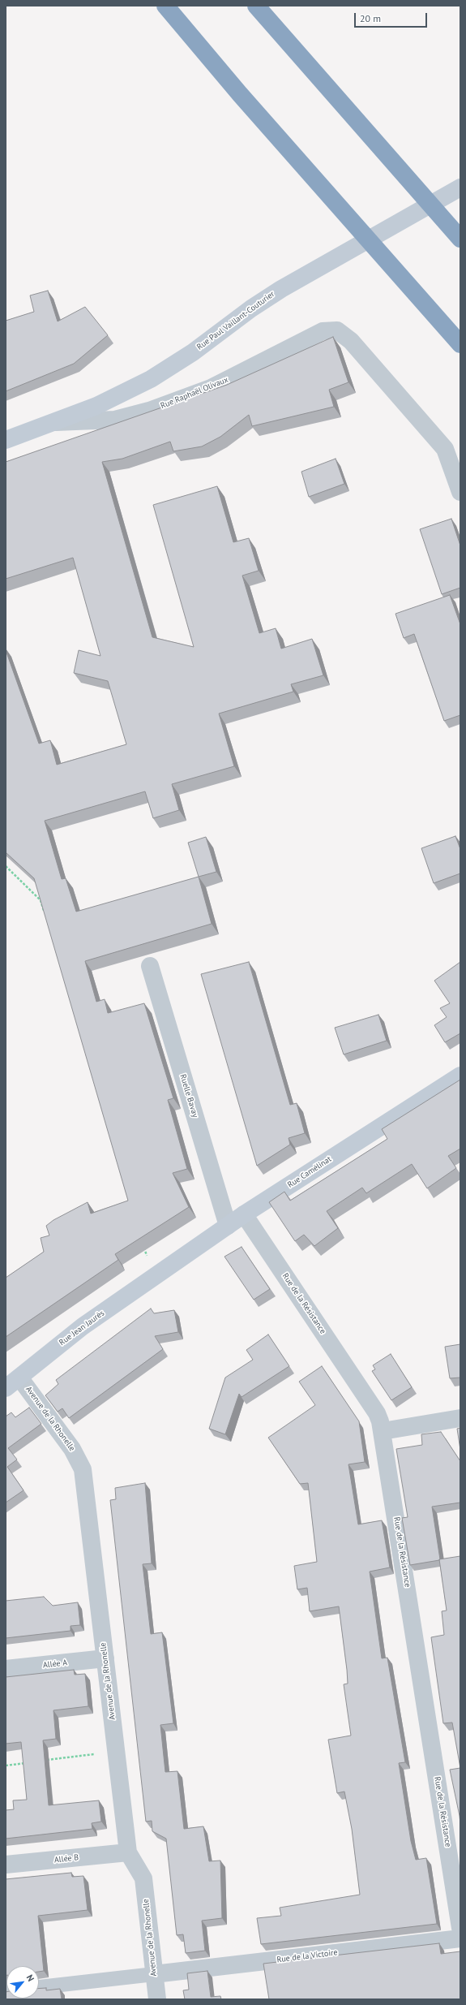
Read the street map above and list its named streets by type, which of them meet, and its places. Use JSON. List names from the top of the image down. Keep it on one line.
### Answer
{"streets":{"street":["Rue Paul Vaillant-Couturier","Rue Raphaël Olivaux","Ruelle Bavay","Rue Camélinat","Rue de la Résistance","Rue Jean Jaurès","Avenue de la Rhonelle","Allée A","Allée B","Rue de la Victoire"]},"crossings":[["Rue Paul Vaillant-Couturier","Rue Raphaël Olivaux"],["Ruelle Bavay","Rue Camélinat"],["Rue Camélinat","Rue de la Résistance"],["Rue Camélinat","Rue Jean Jaurès"],["Rue Jean Jaurès","Avenue de la Rhonelle"],["Avenue de la Rhonelle","Allée A"],["Avenue de la Rhonelle","Allée B"],["Avenue de la Rhonelle","Rue de la Victoire"]],"scale_bar":"20 m","north":"top right"}
